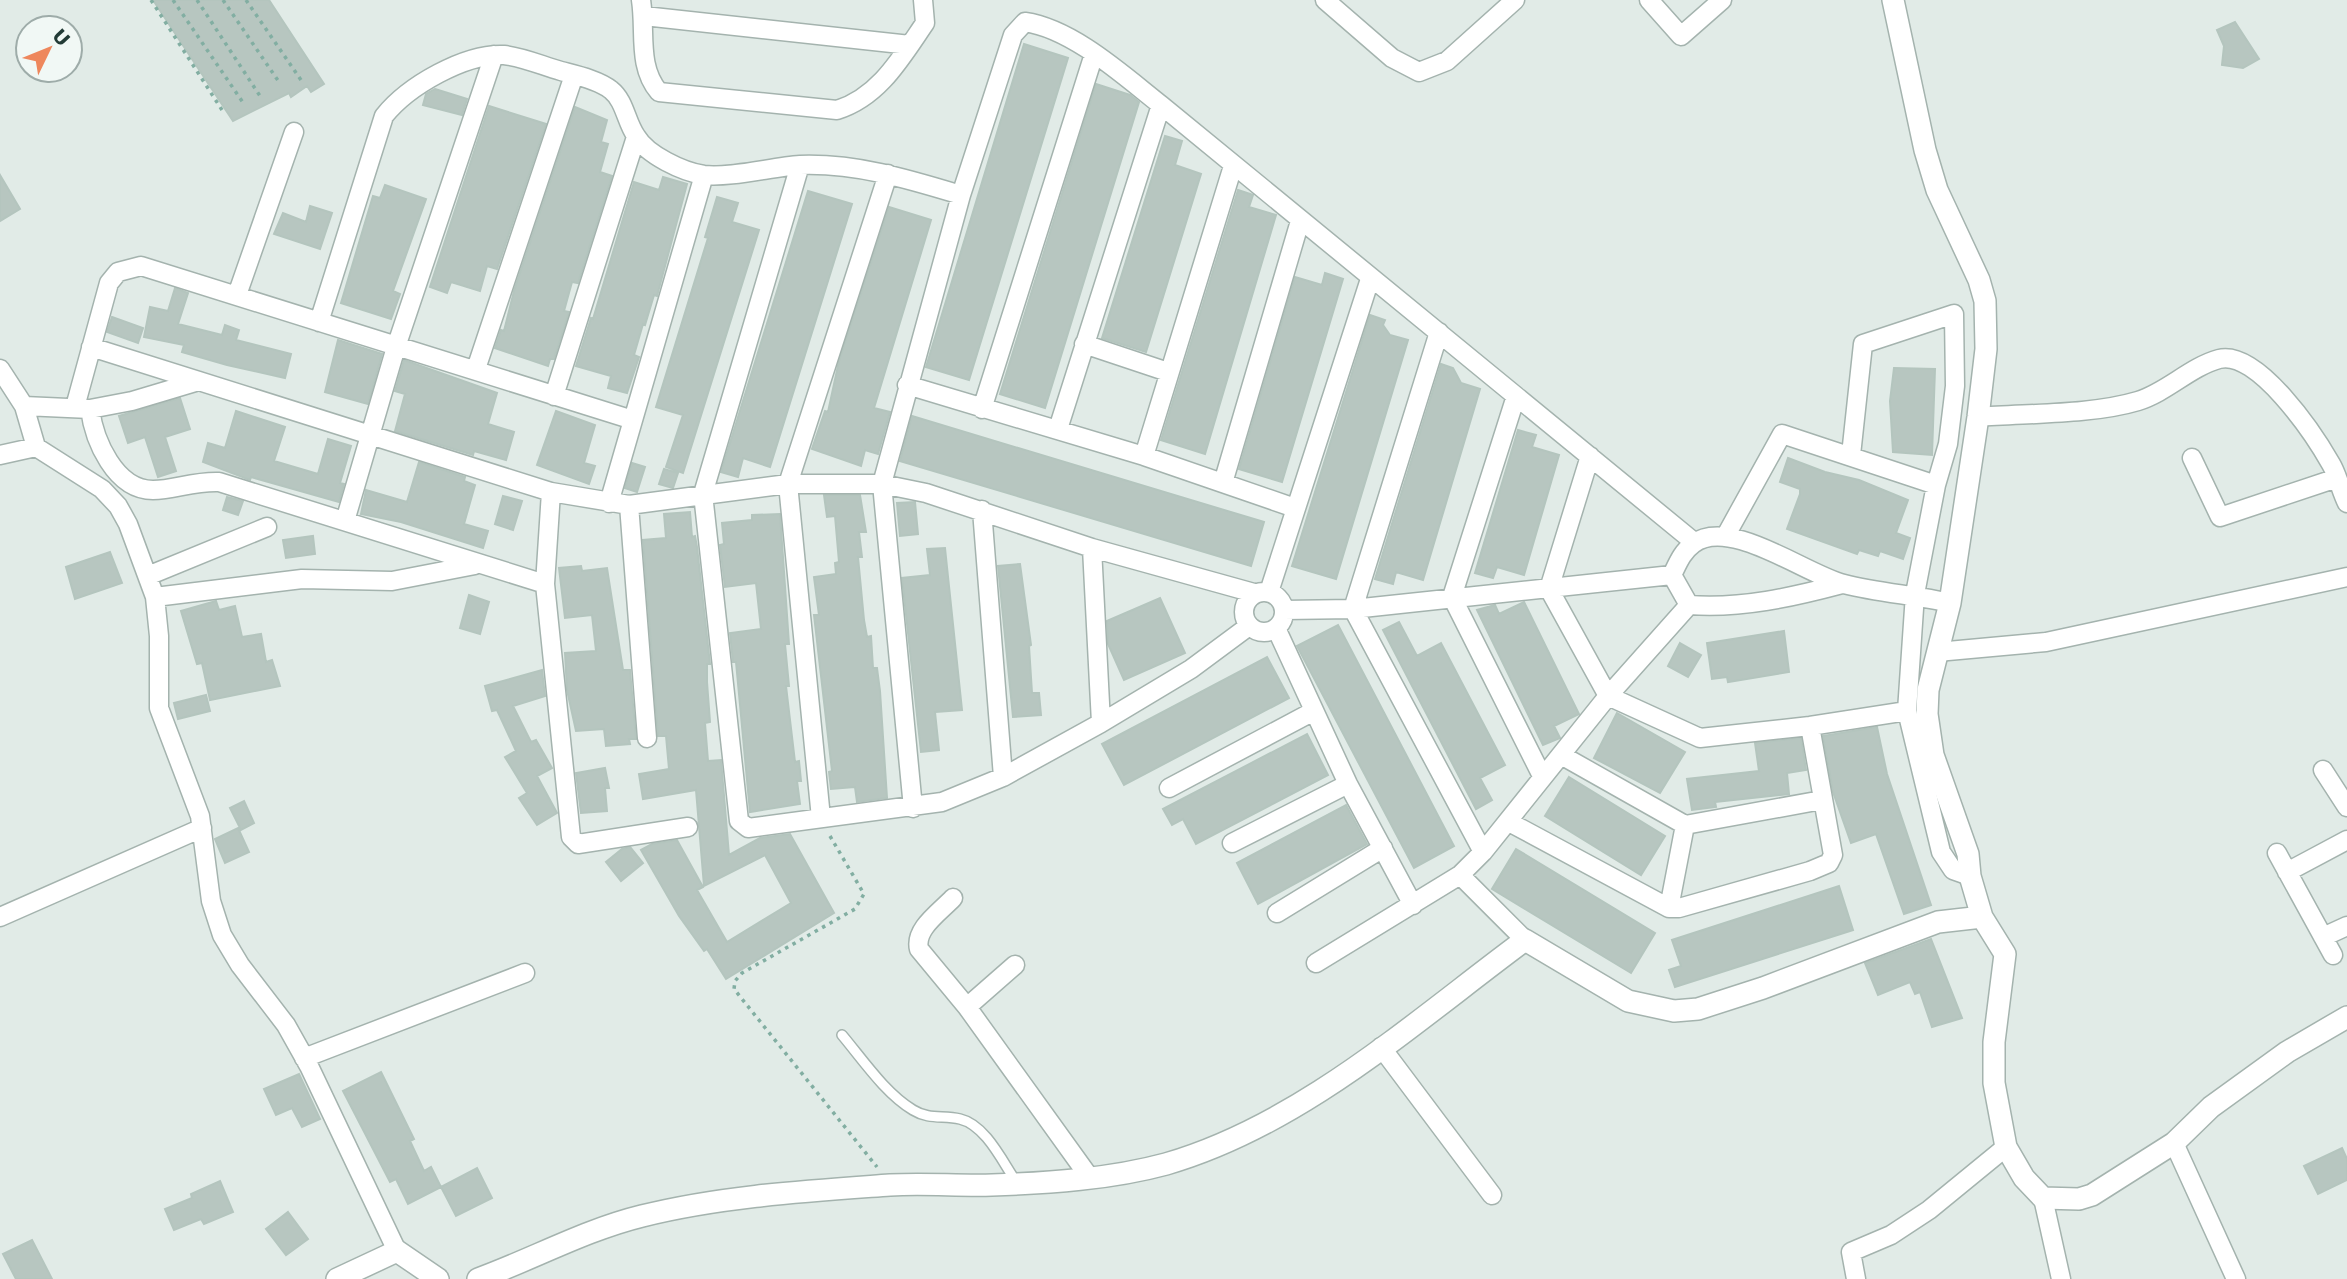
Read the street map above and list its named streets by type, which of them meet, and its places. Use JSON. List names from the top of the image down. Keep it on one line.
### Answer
{"north":"top right"}
